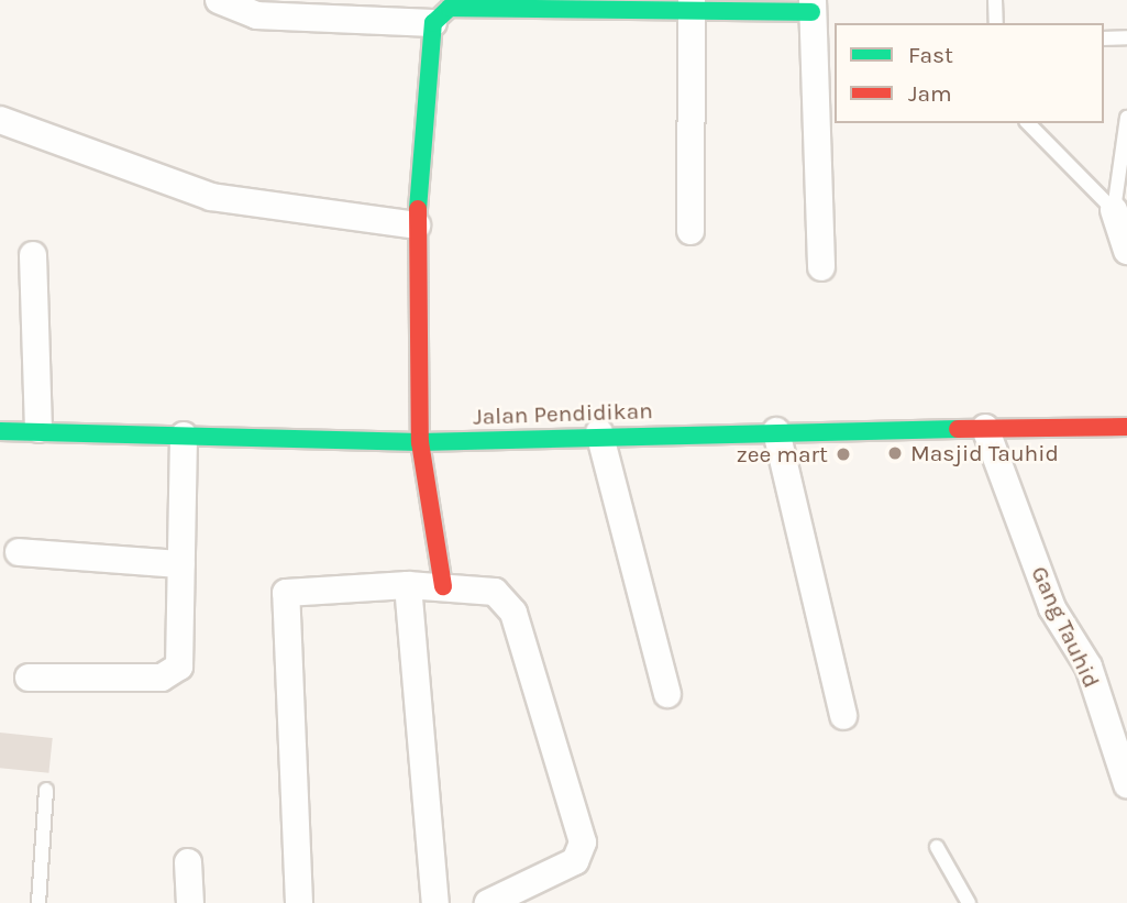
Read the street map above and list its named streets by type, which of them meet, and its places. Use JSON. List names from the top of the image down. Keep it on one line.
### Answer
{"streets":{"street":["Jalan Pendidikan","Gang Tauhid"]},"crossings":[["Jalan Pendidikan","Gang Tauhid"]],"places":["Masjid Tauhid","zee mart"],"legend":["Fast","Jam"]}
